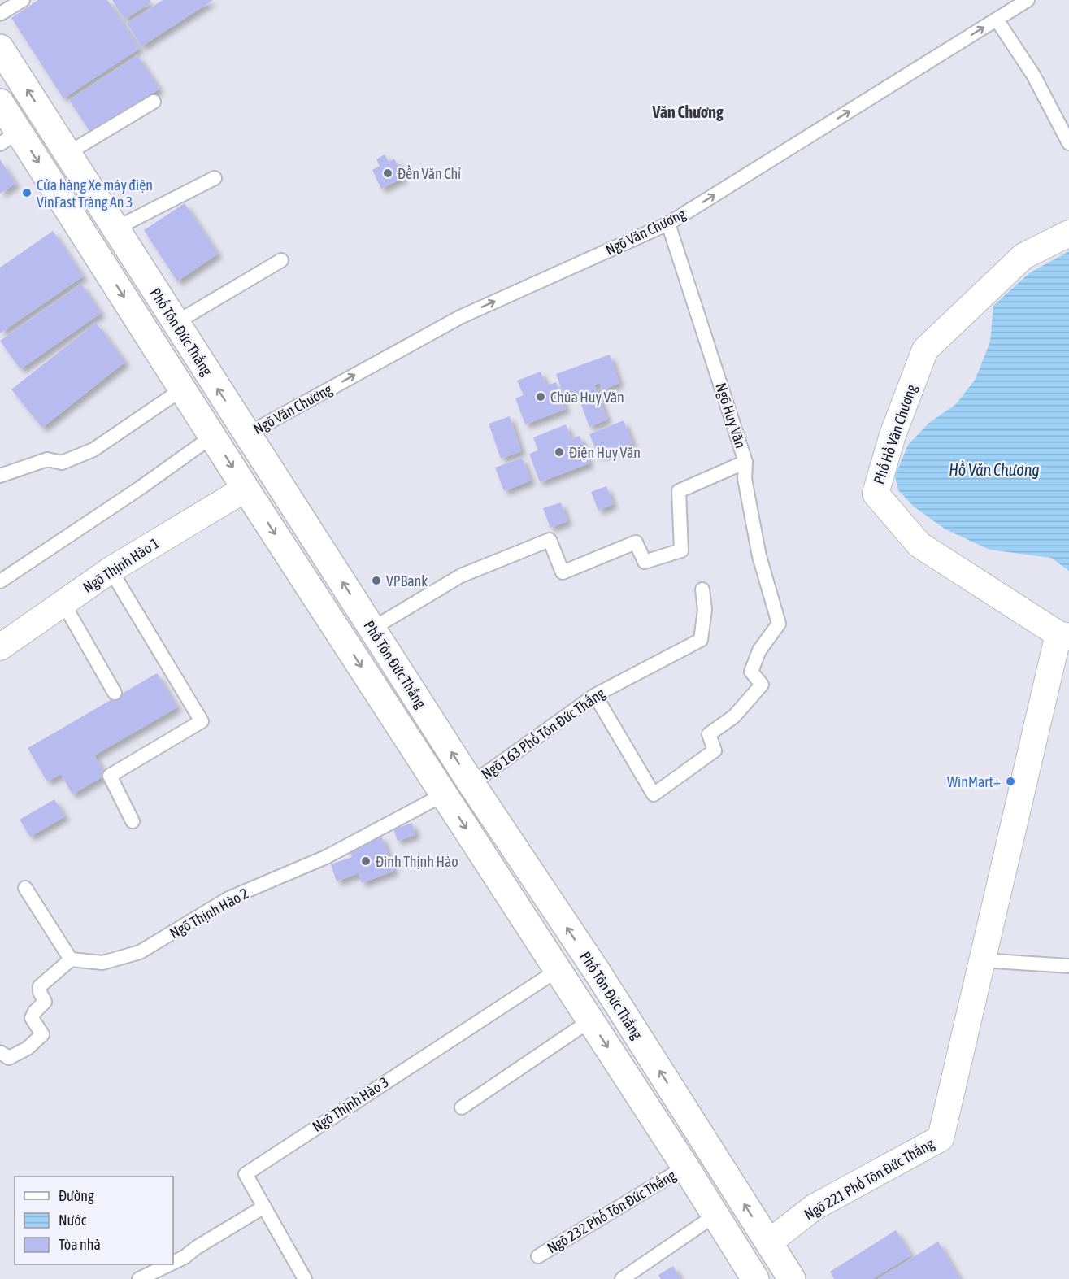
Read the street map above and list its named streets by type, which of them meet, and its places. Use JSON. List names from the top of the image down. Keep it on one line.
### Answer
{"streets":{"main road":["Phố Tôn Đức Thắng"],"street":["Phố Hồ Văn Chương","Ngõ Thịnh Hào 1","Ngõ 221 Phố Tôn Đức Thắng"],"lane":["Ngõ Văn Chương","Ngõ Huy Văn","Ngõ 163 Phố Tôn Đức Thắng","Ngõ Thịnh Hào 2","Ngõ Thịnh Hào 3","Ngõ 232 Phố Tôn Đức Thắng"]},"crossings":[["Ngõ Văn Chương","Phố Tôn Đức Thắng"],["Ngõ Văn Chương","Ngõ Huy Văn"],["Phố Tôn Đức Thắng","Ngõ Huy Văn"],["Phố Tôn Đức Thắng","Ngõ Thịnh Hào 1"],["Phố Tôn Đức Thắng","Ngõ 163 Phố Tôn Đức Thắng"],["Phố Tôn Đức Thắng","Ngõ Thịnh Hào 2"],["Phố Tôn Đức Thắng","Ngõ Thịnh Hào 3"],["Phố Tôn Đức Thắng","Ngõ 221 Phố Tôn Đức Thắng"],["Phố Tôn Đức Thắng","Ngõ 232 Phố Tôn Đức Thắng"],["Phố Hồ Văn Chương","Ngõ 221 Phố Tôn Đức Thắng"]],"one_way":["Ngõ Văn Chương"],"districts":["Văn Chương"],"water":["Hồ Văn Chương"],"places":["Đền Văn Chỉ","Cửa hàng Xe máy điện VinFast Tràng An 3","Chùa Huy Văn","Điện Huy Văn","VPBank","WinMart+","Đình Thịnh Hào"],"legend":["Đường","Nước","Tòa nhà"]}
